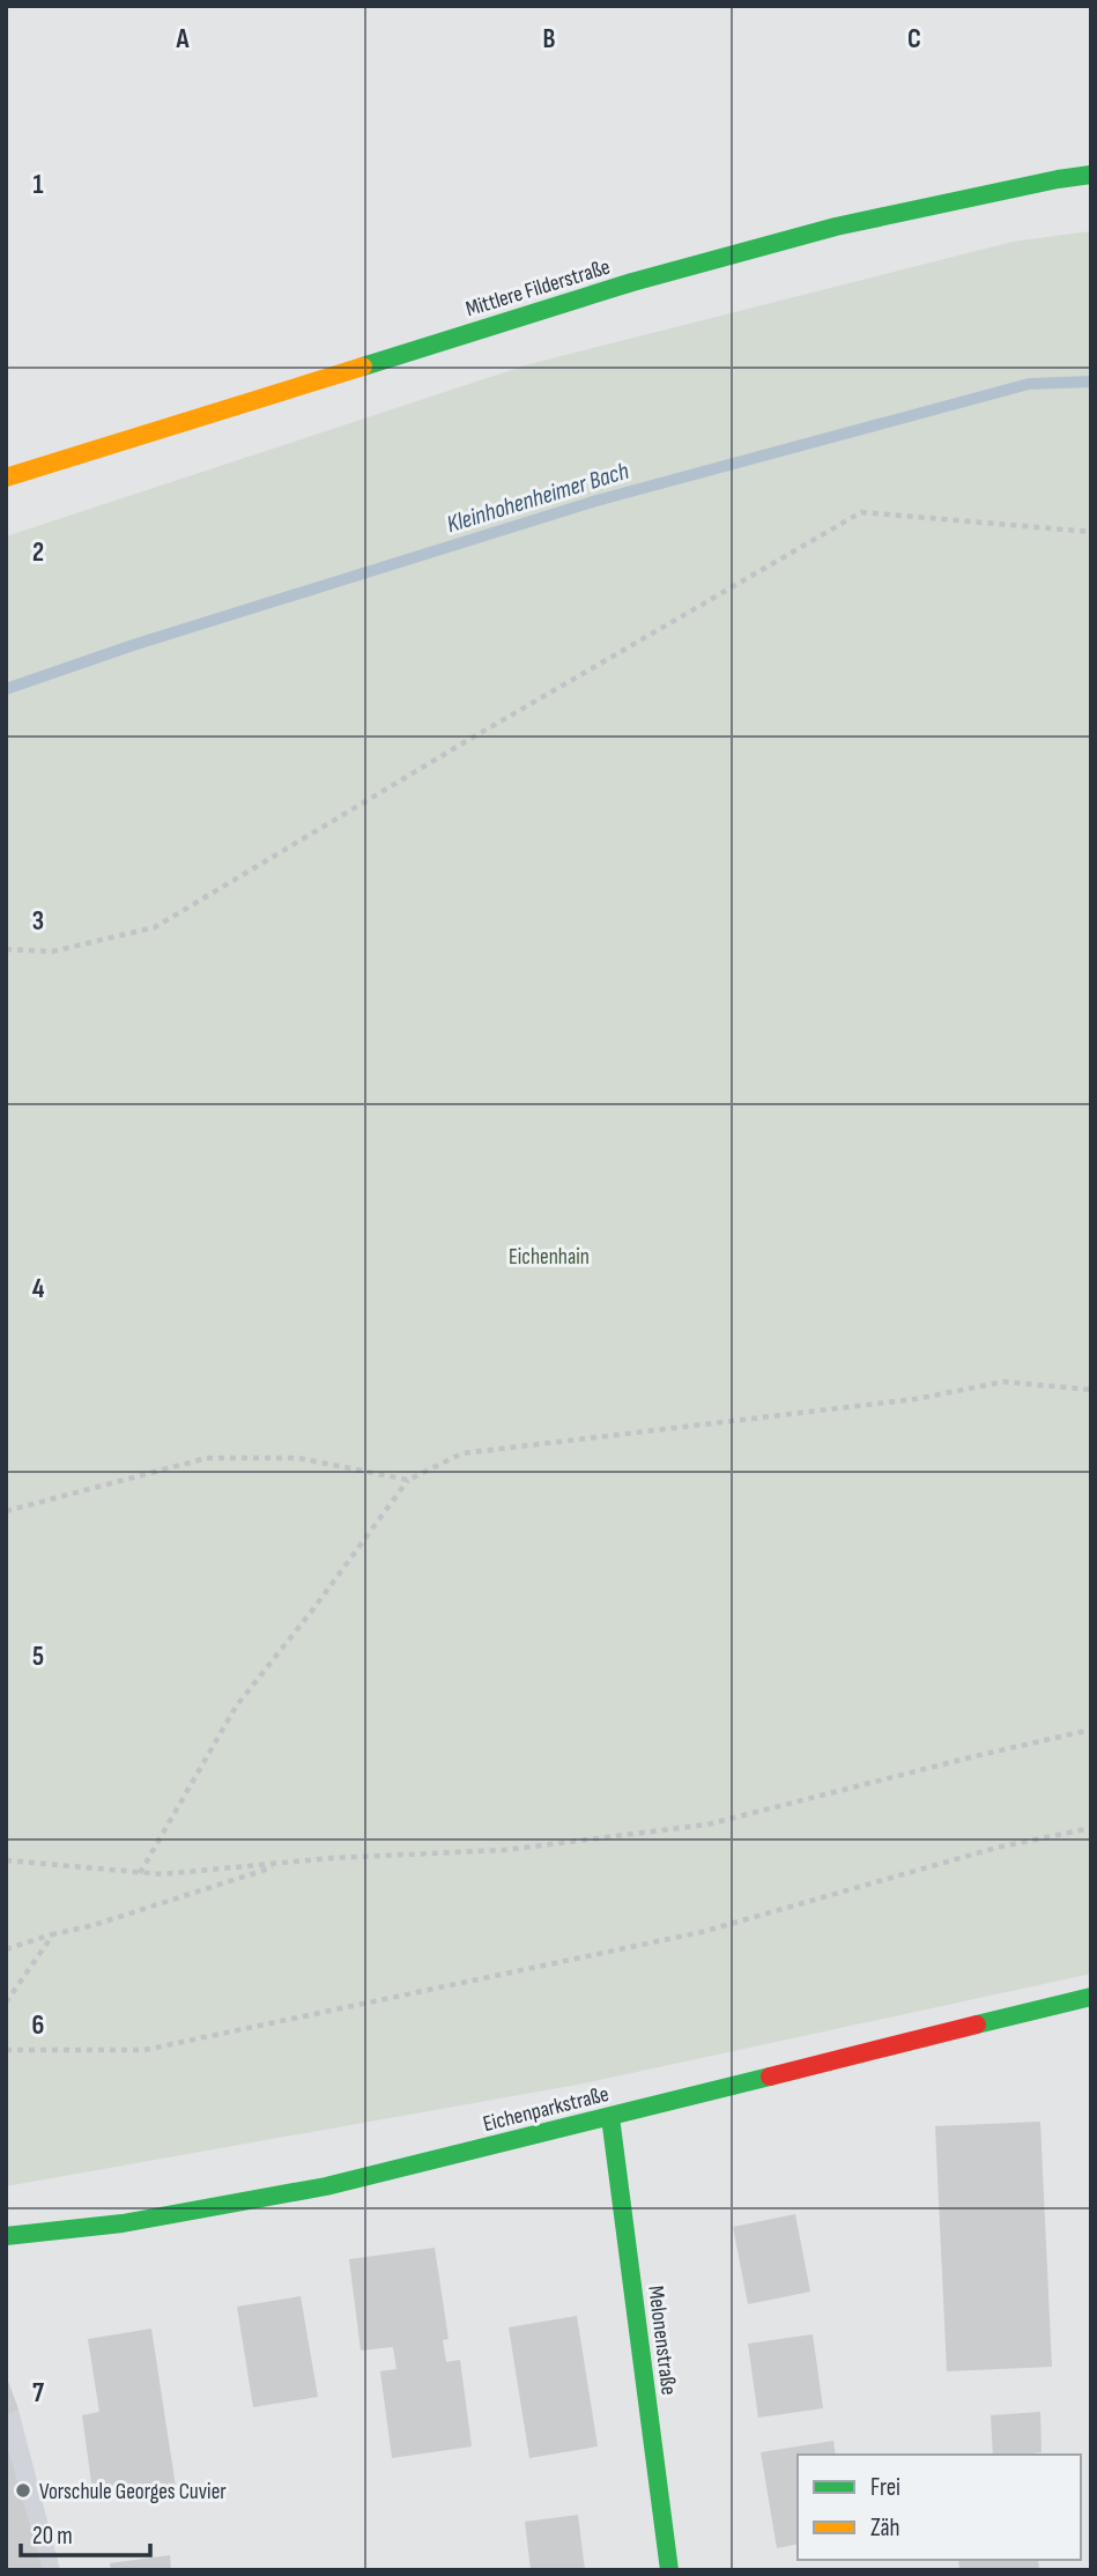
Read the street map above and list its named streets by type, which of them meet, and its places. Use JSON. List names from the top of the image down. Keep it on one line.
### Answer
{"streets":{"street":["Mittlere Filderstraße","Eichenparkstraße","Melonenstraße"]},"crossings":[["Eichenparkstraße","Melonenstraße"]],"water":["Kleinhohenheimer Bach"],"parks":["Eichenhain"],"places":["Vorschule Georges Cuvier"],"legend":["Frei","Zäh"],"scale_bar":"20 m","grid":{"columns":["A","B","C"],"rows":["1","2","3","4","5","6","7"]}}
